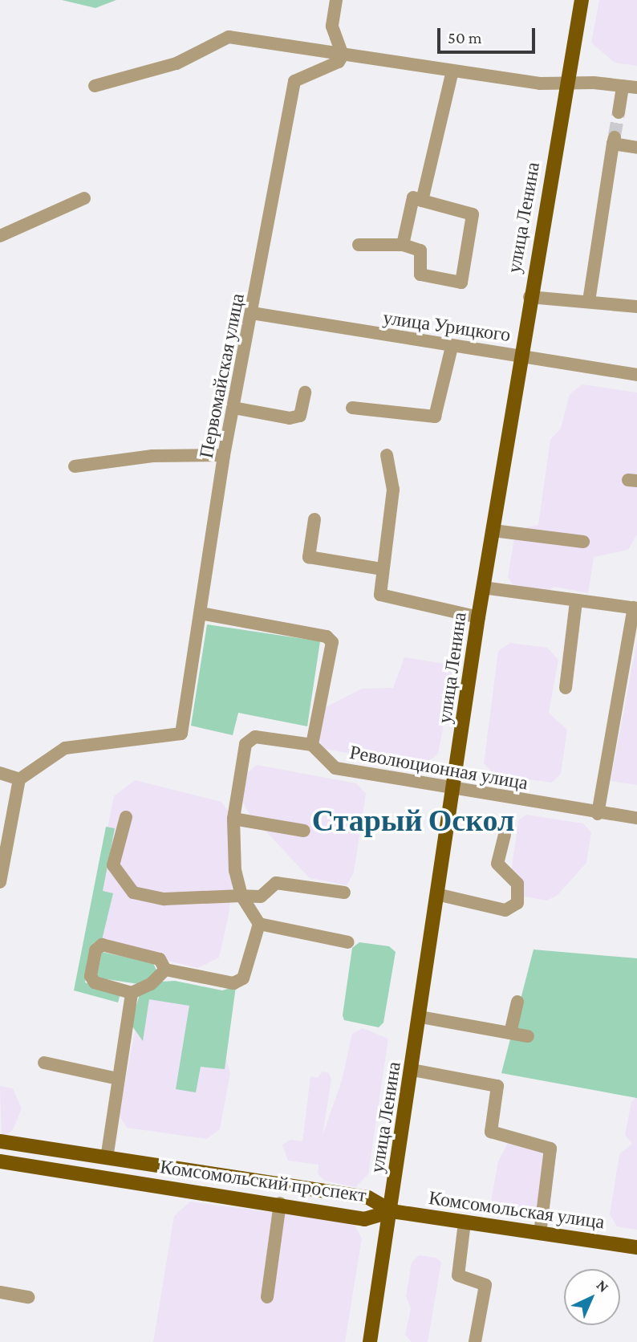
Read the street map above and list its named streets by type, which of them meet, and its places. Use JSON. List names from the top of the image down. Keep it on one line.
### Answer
{"streets":{"main road":["улица Ленина","Комсомольский проспект","Комсомольская улица"],"street":["улица Урицкого","Первомайская улица","Революционная улица"]},"crossings":[["улица Ленина","улица Урицкого"],["улица Ленина","Революционная улица"],["улица Ленина","Комсомольский проспект"],["улица Ленина","Комсомольская улица"],["улица Урицкого","Первомайская улица"],["Комсомольский проспект","Комсомольская улица"]],"districts":["Старый Оскол"],"scale_bar":"50 m","north":"top right"}
